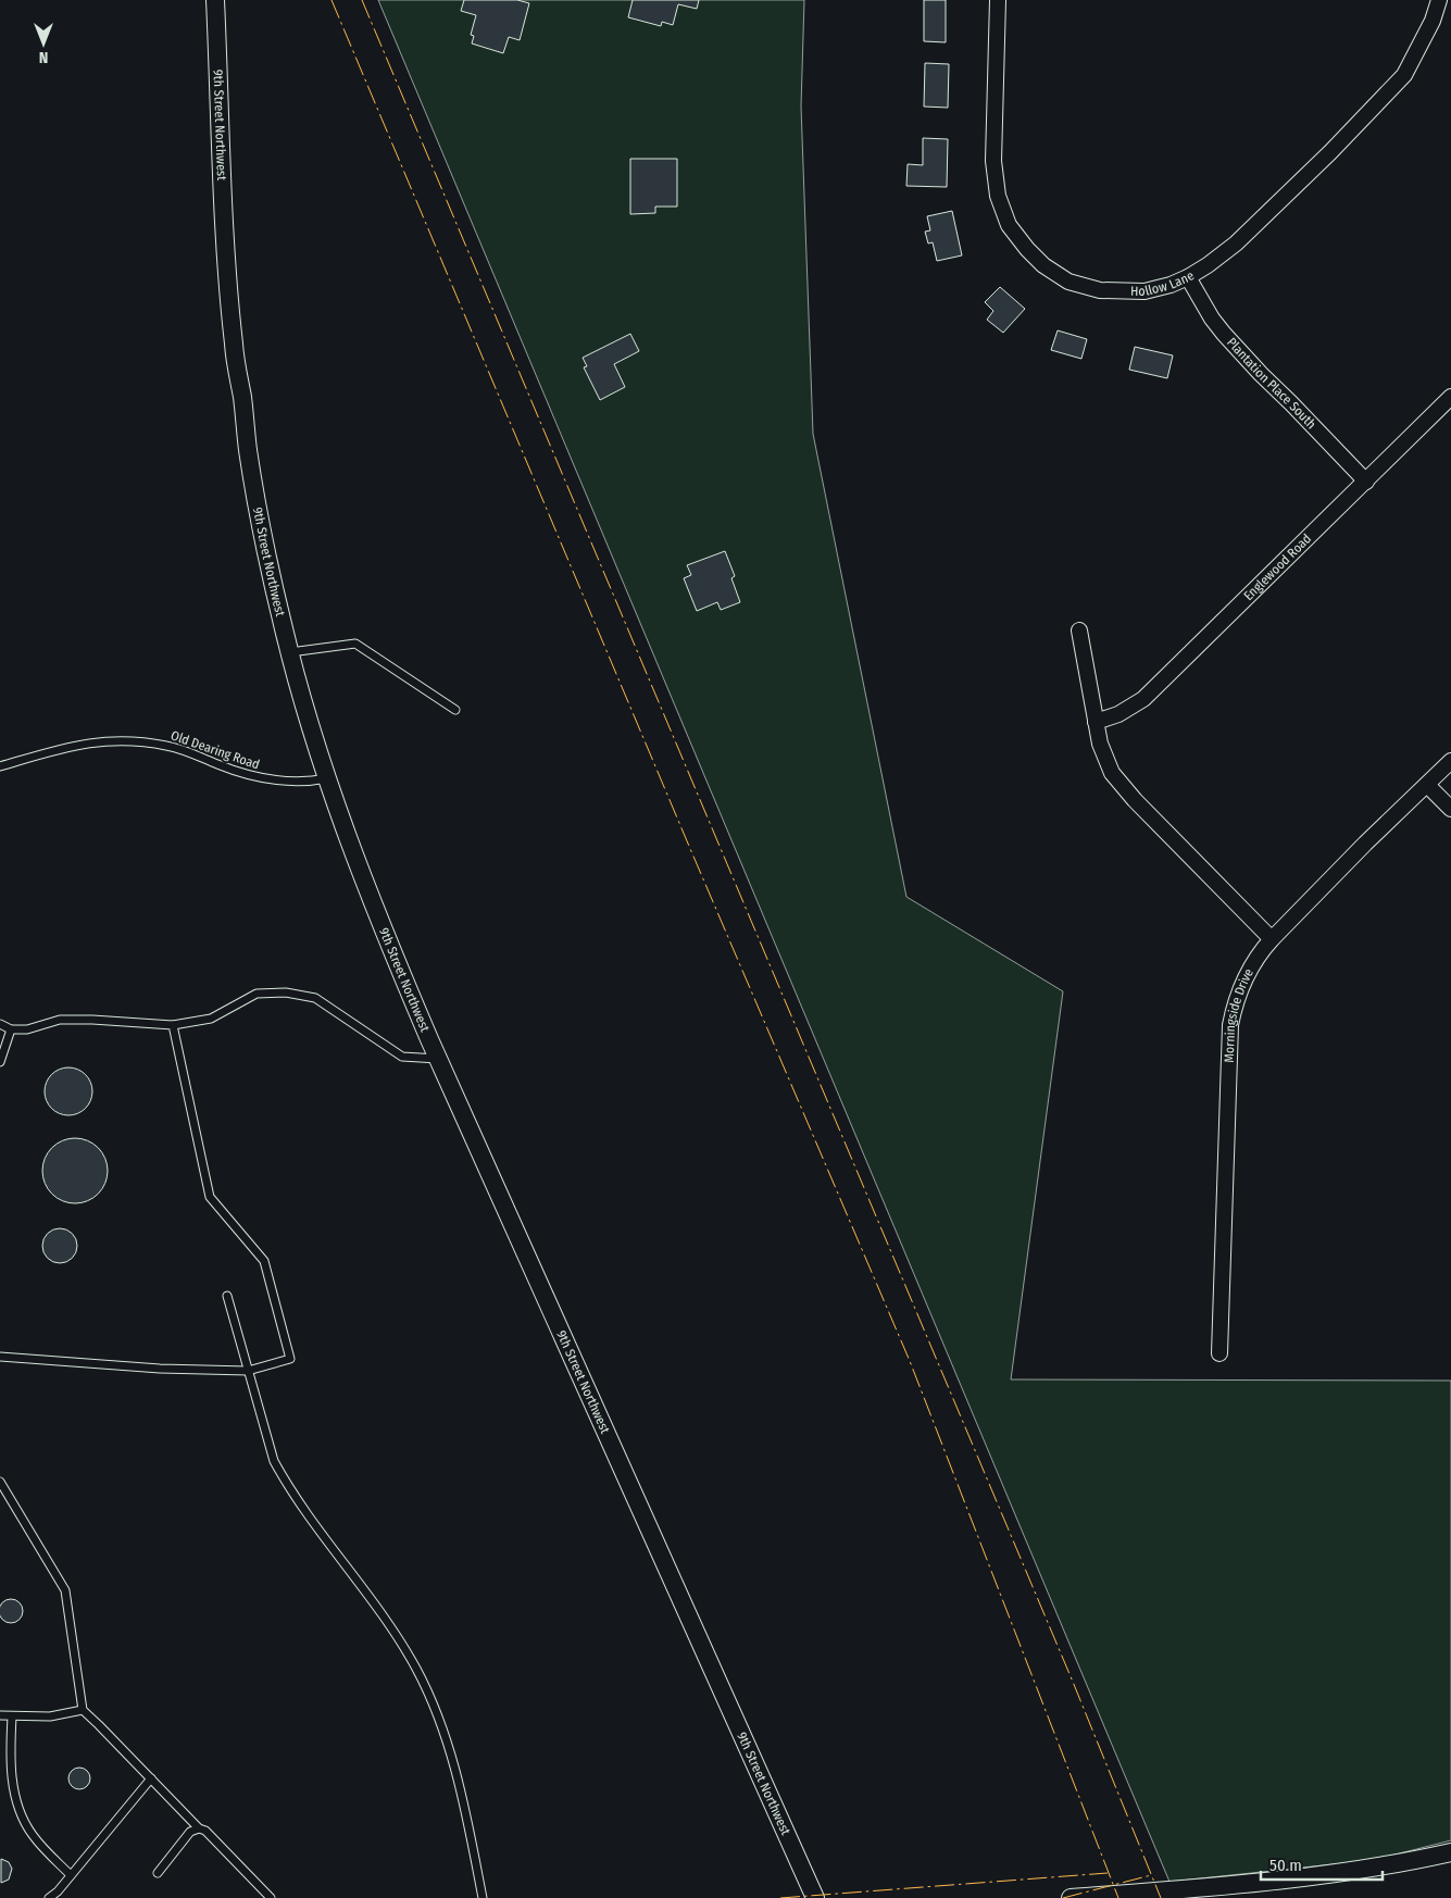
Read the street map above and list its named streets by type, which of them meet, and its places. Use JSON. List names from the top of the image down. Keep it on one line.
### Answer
{"streets":{"street":["9th Street Northwest","Hollow Lane","Plantation Place South","Englewood Road","Morningside Drive"],"lane":["Old Dearing Road"]},"crossings":[["9th Street Northwest","Old Dearing Road"],["Hollow Lane","Plantation Place South"],["Plantation Place South","Englewood Road"]],"scale_bar":"50 m","north":"bottom"}
